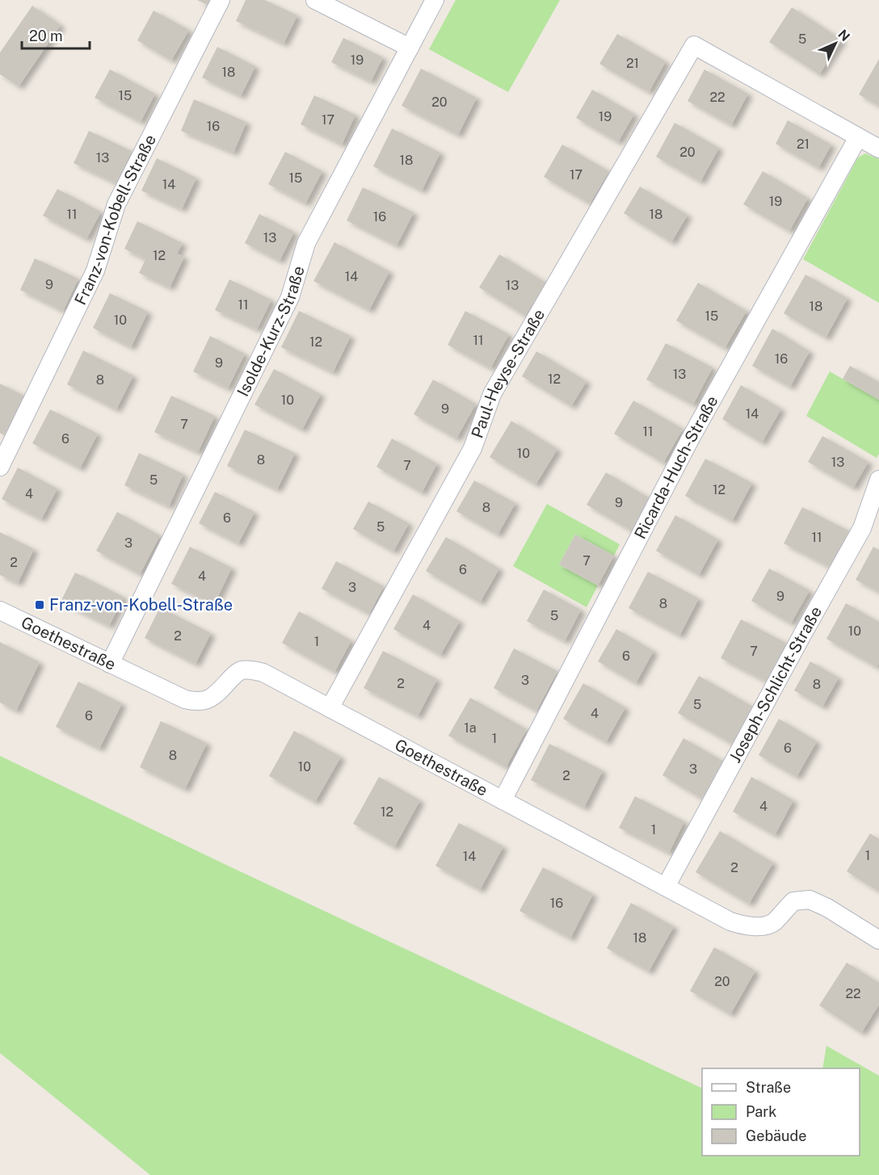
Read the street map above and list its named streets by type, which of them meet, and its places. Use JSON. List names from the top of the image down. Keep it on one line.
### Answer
{"streets":{"street":["Franz-von-Kobell-Straße","Isolde-Kurz-Straße","Paul-Heyse-Straße","Ricarda-Huch-Straße","Goethestraße","Joseph-Schlicht-Straße"]},"crossings":[["Isolde-Kurz-Straße","Goethestraße"],["Paul-Heyse-Straße","Ricarda-Huch-Straße"],["Paul-Heyse-Straße","Goethestraße"],["Ricarda-Huch-Straße","Goethestraße"],["Goethestraße","Joseph-Schlicht-Straße"]],"places":{"transit":["Franz-von-Kobell-Straße"]},"house_numbers":["5","19","21","18","15","22","20","19","17","16","21","20","13","18","17","15","14","19","11","18","16","13","12","14","9","13","11","18","15","10","11","12","16","9","13","12","8","10","9","14","7","11","6","10","8","13","7","5","12","4","9","8","6","5","11","3","7","2","6","4","3","9","8","5","4","10","2","1","7","6","3","2","8","5","4","6","1a","1","6","8","10","3","2","4","12","1","1","14","2","16","18","20","22"],"legend":["Straße","Park","Gebäude"],"scale_bar":"20 m","north":"top right"}
